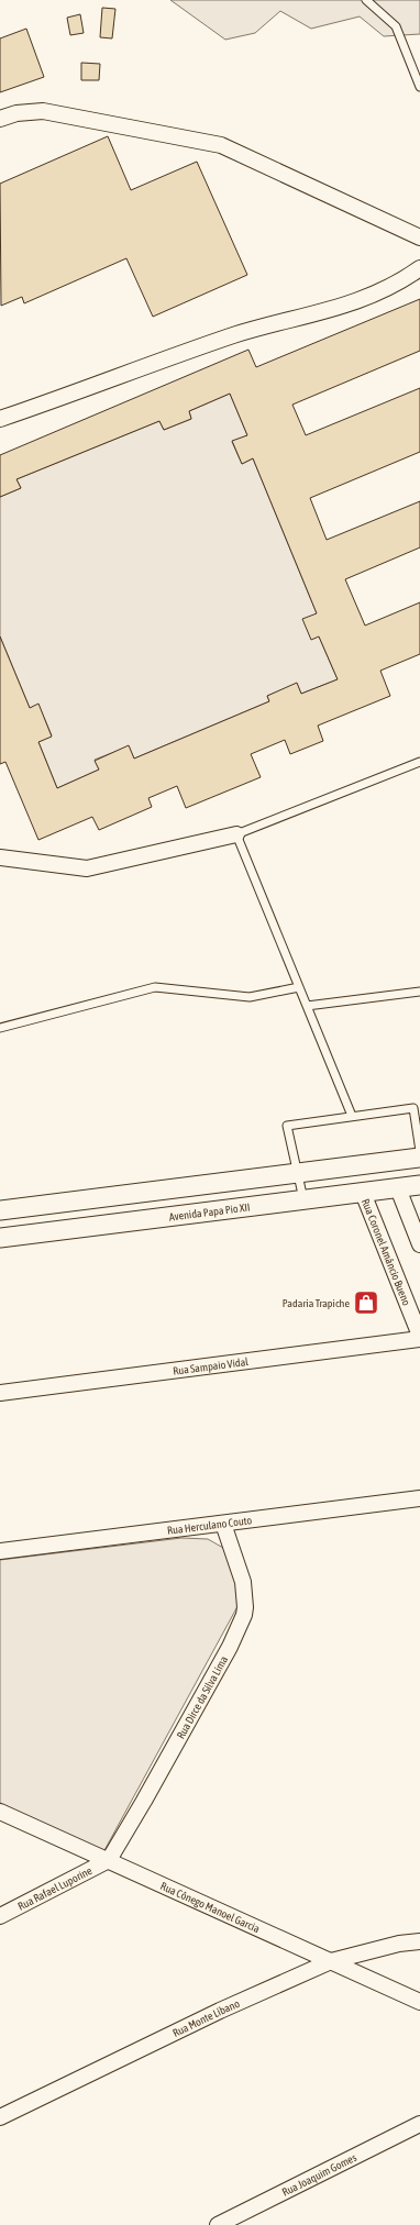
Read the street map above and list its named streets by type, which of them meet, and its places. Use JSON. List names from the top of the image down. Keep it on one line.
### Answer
{"streets":{"street":["Avenida Papa Pio XII","Rua Coronel Amâncio Bueno","Rua Sampaio Vidal","Rua Herculano Couto","Rua Dirce da Silva Lima","Rua Rafael Luporine","Rua Cônego Manoel Garcia","Rua Monte Líbano","Rua Joaquim Gomes"]},"crossings":[["Avenida Papa Pio XII","Rua Coronel Amâncio Bueno"],["Rua Herculano Couto","Rua Dirce da Silva Lima"],["Rua Dirce da Silva Lima","Rua Rafael Luporine"],["Rua Dirce da Silva Lima","Rua Cônego Manoel Garcia"],["Rua Rafael Luporine","Rua Cônego Manoel Garcia"],["Rua Cônego Manoel Garcia","Rua Monte Líbano"]],"places":{"shop":["Padaria Trapiche"]}}
